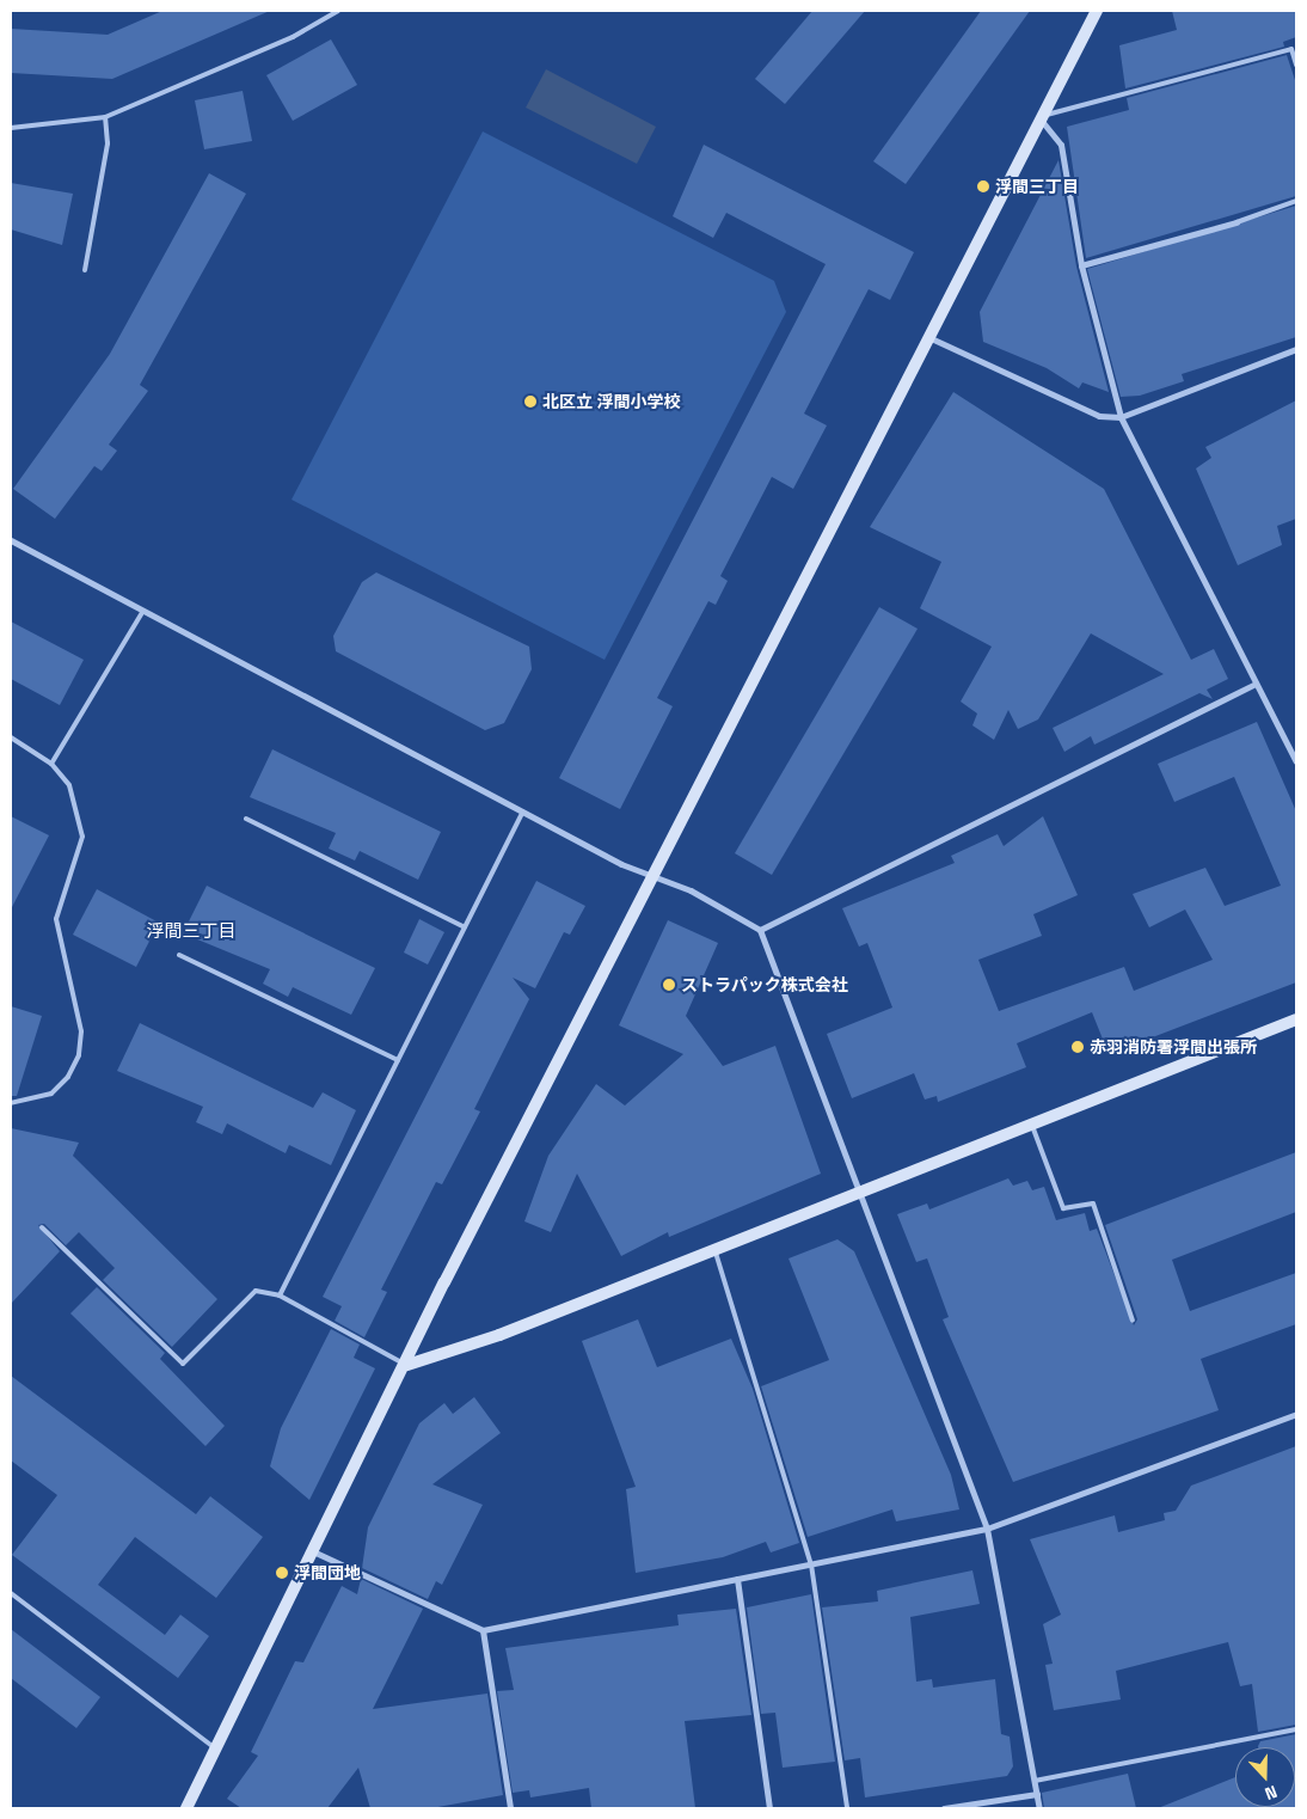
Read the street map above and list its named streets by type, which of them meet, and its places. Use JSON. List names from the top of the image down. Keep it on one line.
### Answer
{"districts":["浮間三丁目"],"places":["浮間三丁目","北区立 浮間小学校","ストラパック株式会社","赤羽消防署浮間出張所","浮間団地"],"north":"bottom"}
